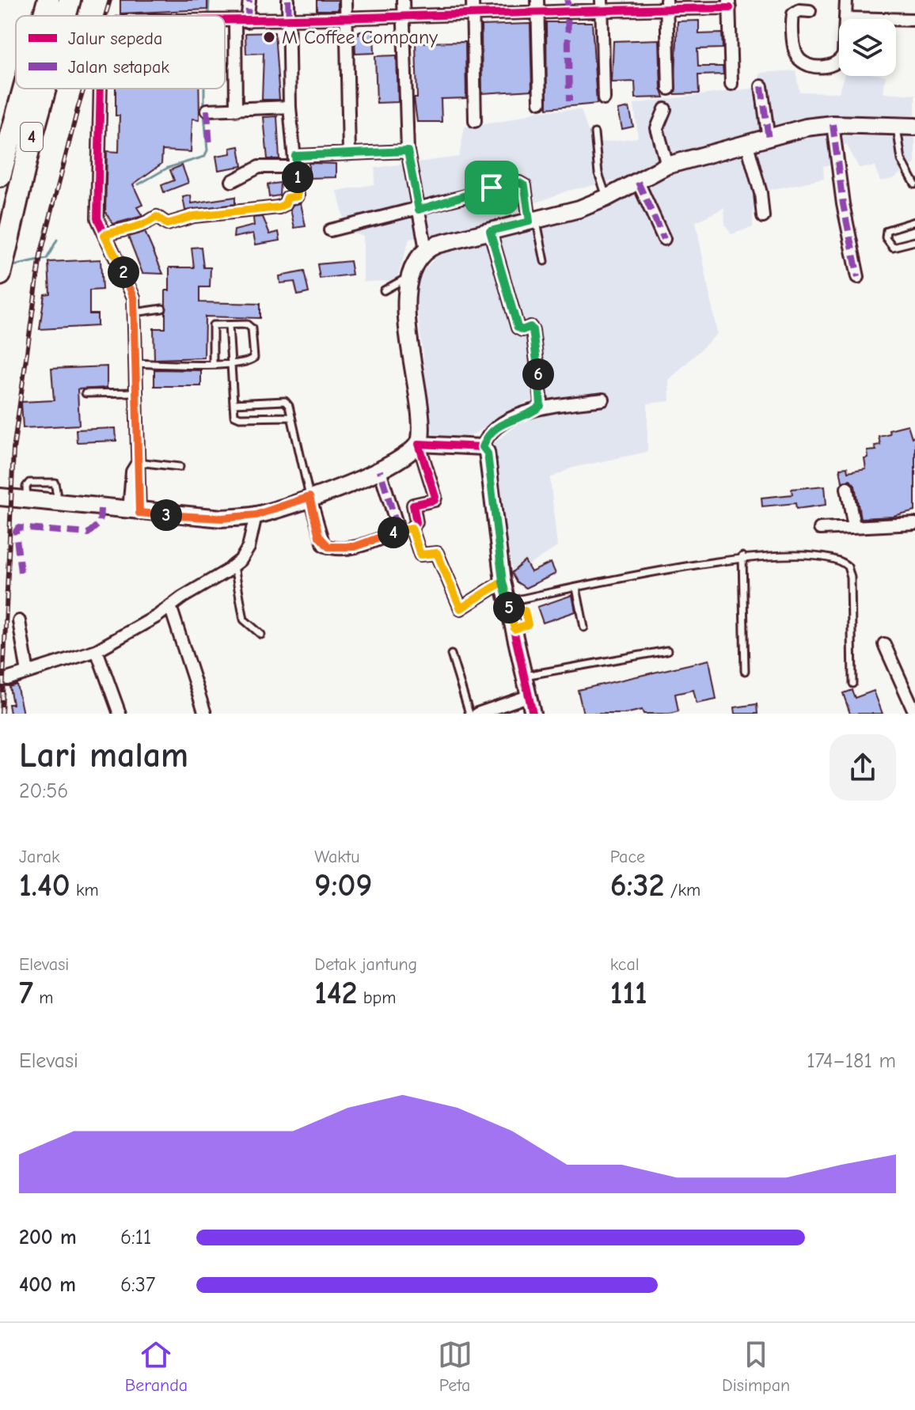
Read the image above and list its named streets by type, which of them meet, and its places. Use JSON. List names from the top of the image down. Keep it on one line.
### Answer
{"streets":{"highway":["4"]},"places":["M Coffee Company"],"legend":["Jalur sepeda","Jalan setapak"],"page":{"pins":["1","2","6","3","4","5"],"heading":["Lari malam","20:56"],"stats":[["Jarak","1.40 km"],["Waktu","9:09"],["Pace","6:32 /km"],["Elevasi","7 m"],["Detak jantung","142 bpm"],["kcal","111"]],"chart":["Elevasi","174–181 m"],"list":[{"name":"200 m","note":"6:11"},{"name":"400 m","note":"6:37"}],"tabs":["Beranda","Peta","Disimpan"]}}
